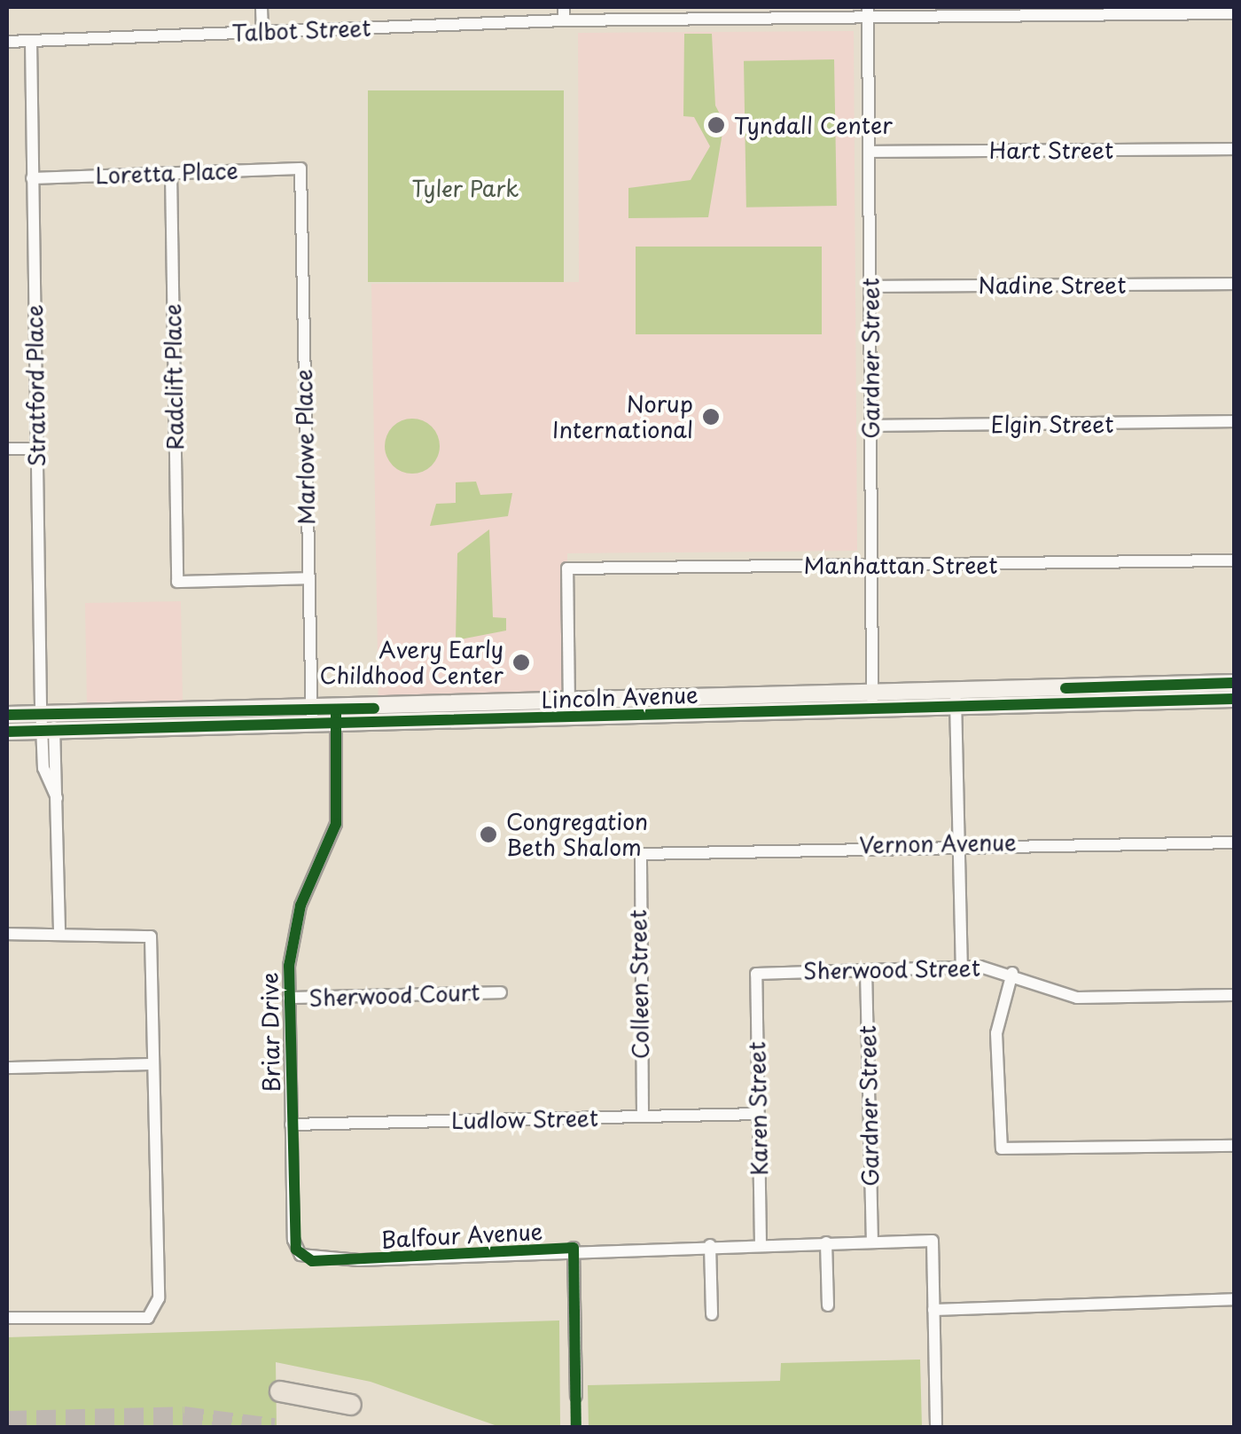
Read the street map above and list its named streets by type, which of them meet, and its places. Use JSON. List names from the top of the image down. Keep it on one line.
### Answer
{"streets":{"street":["Talbot Street","Hart Street","Loretta Place","Nadine Street","Gardner Street","Radclift Place","Stratford Place","Elgin Street","Marlowe Place","Manhattan Street","Lincoln Avenue","Vernon Avenue","Sherwood Street","Colleen Street","Sherwood Court","Briar Drive","Karen Street","Ludlow Street","Balfour Avenue"]},"crossings":[["Talbot Street","Gardner Street"],["Talbot Street","Stratford Place"],["Hart Street","Gardner Street"],["Loretta Place","Radclift Place"],["Loretta Place","Stratford Place"],["Loretta Place","Marlowe Place"],["Nadine Street","Gardner Street"],["Gardner Street","Elgin Street"],["Gardner Street","Manhattan Street"],["Gardner Street","Lincoln Avenue"],["Gardner Street","Sherwood Street"],["Gardner Street","Balfour Avenue"],["Radclift Place","Marlowe Place"],["Stratford Place","Lincoln Avenue"],["Marlowe Place","Lincoln Avenue"],["Manhattan Street","Lincoln Avenue"],["Lincoln Avenue","Briar Drive"],["Vernon Avenue","Colleen Street"],["Sherwood Street","Karen Street"],["Colleen Street","Ludlow Street"],["Sherwood Court","Briar Drive"],["Briar Drive","Ludlow Street"],["Briar Drive","Balfour Avenue"],["Karen Street","Ludlow Street"],["Karen Street","Balfour Avenue"]],"parks":["Tyler Park"],"places":["Tyndall Center","Norup International","Avery Early Childhood Center","Congregation Beth Shalom"]}
